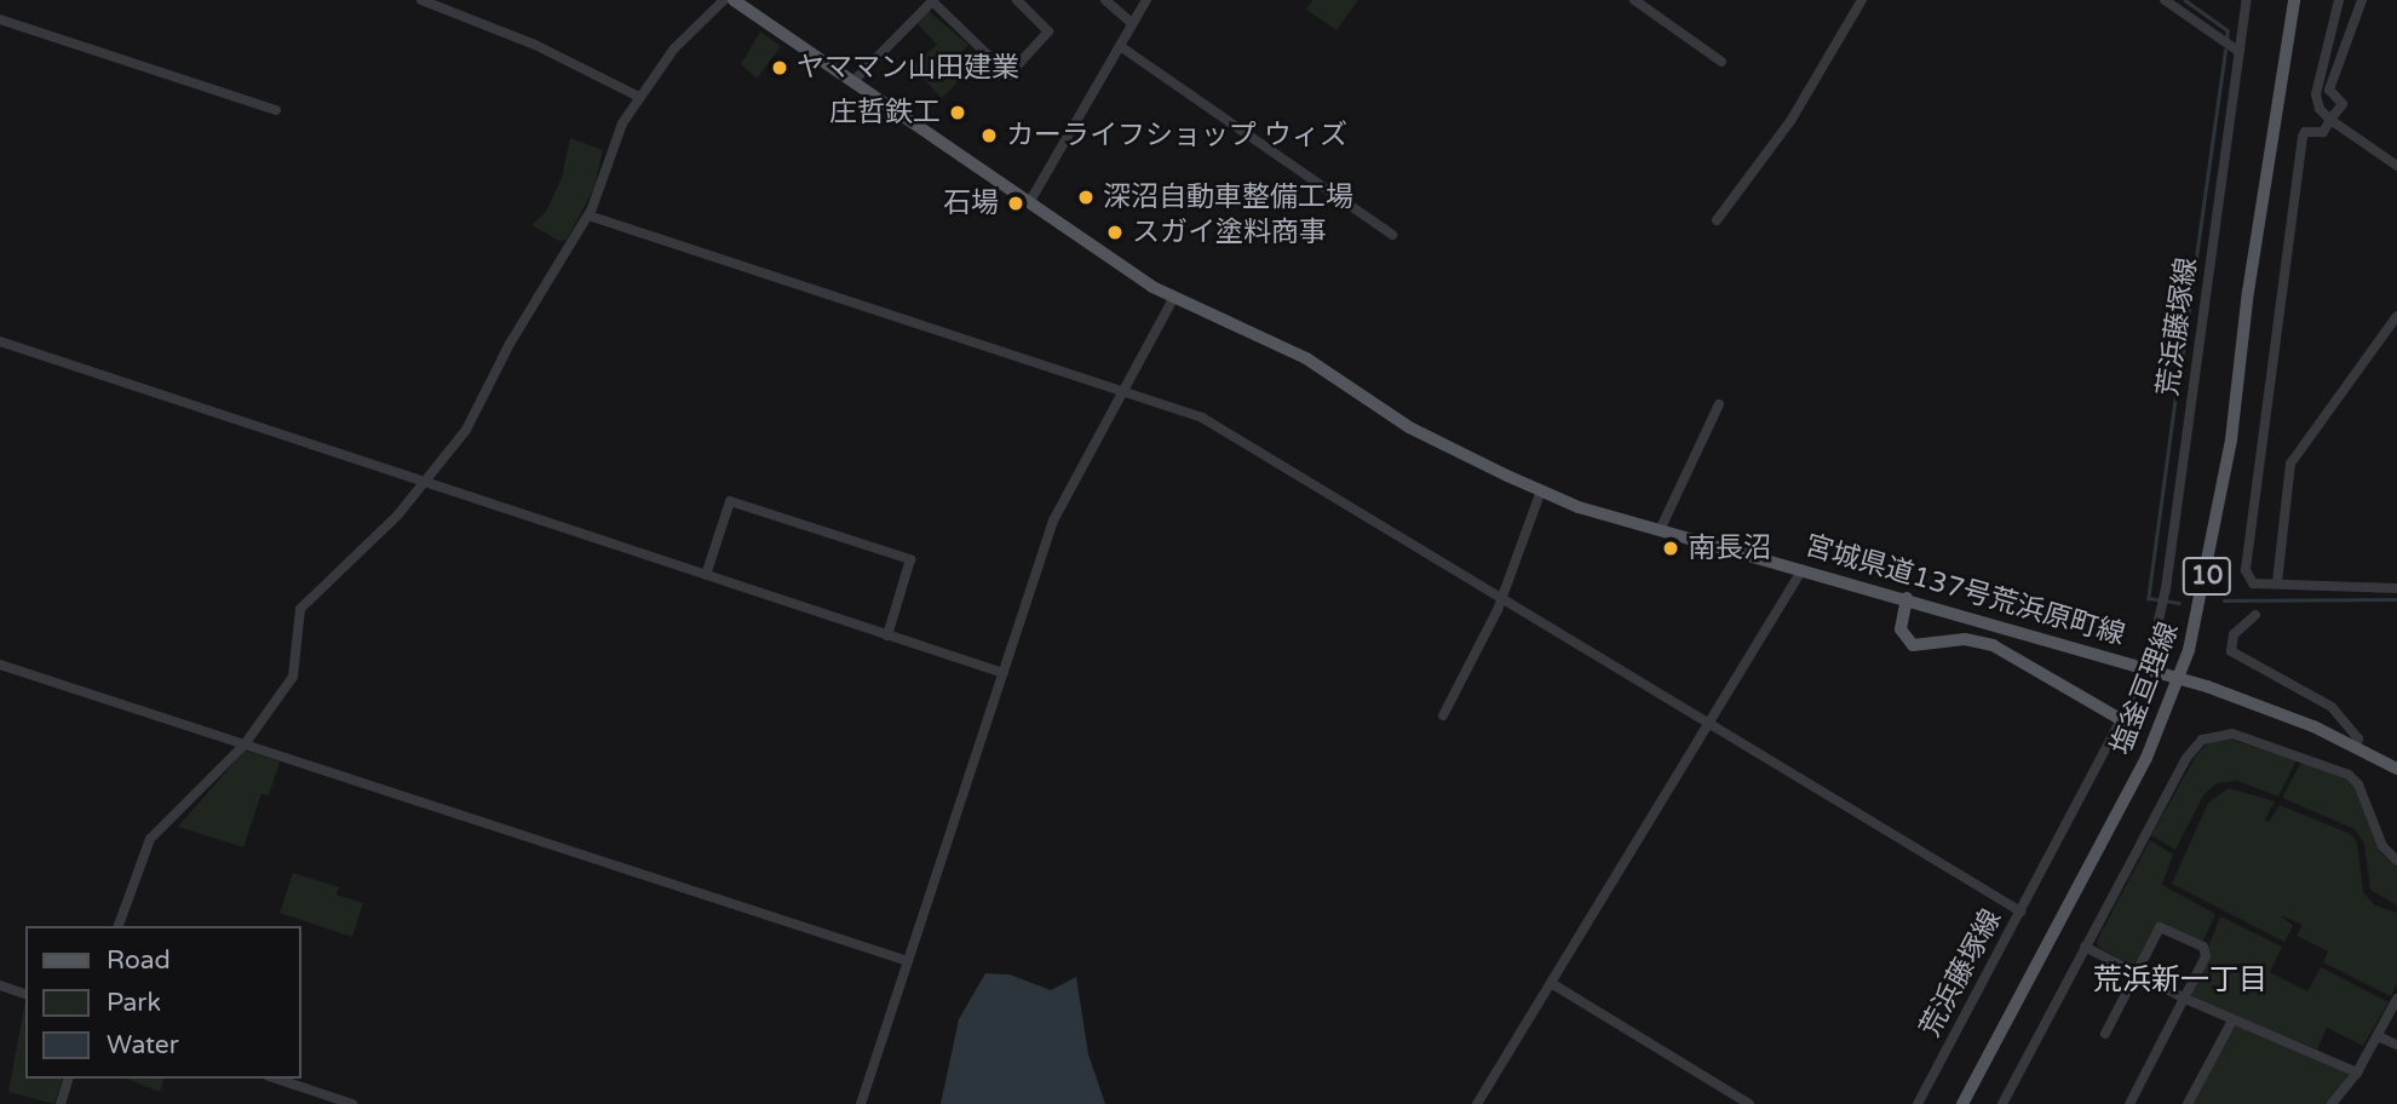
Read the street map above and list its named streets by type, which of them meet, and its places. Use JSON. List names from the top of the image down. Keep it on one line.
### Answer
{"streets":{"main road":["10","宮城県道137号荒浜原町線","塩釜亘理線"],"street":["荒浜藤塚線"]},"crossings":[["宮城県道137号荒浜原町線","塩釜亘理線"]],"districts":["荒浜新一丁目"],"places":["ヤママン山田建業","庄哲鉄工","カーライフショップ ウィズ","深沼自動車整備工場","石場","スガイ塗料商事","南長沼"],"legend":["Road","Park","Water"]}
